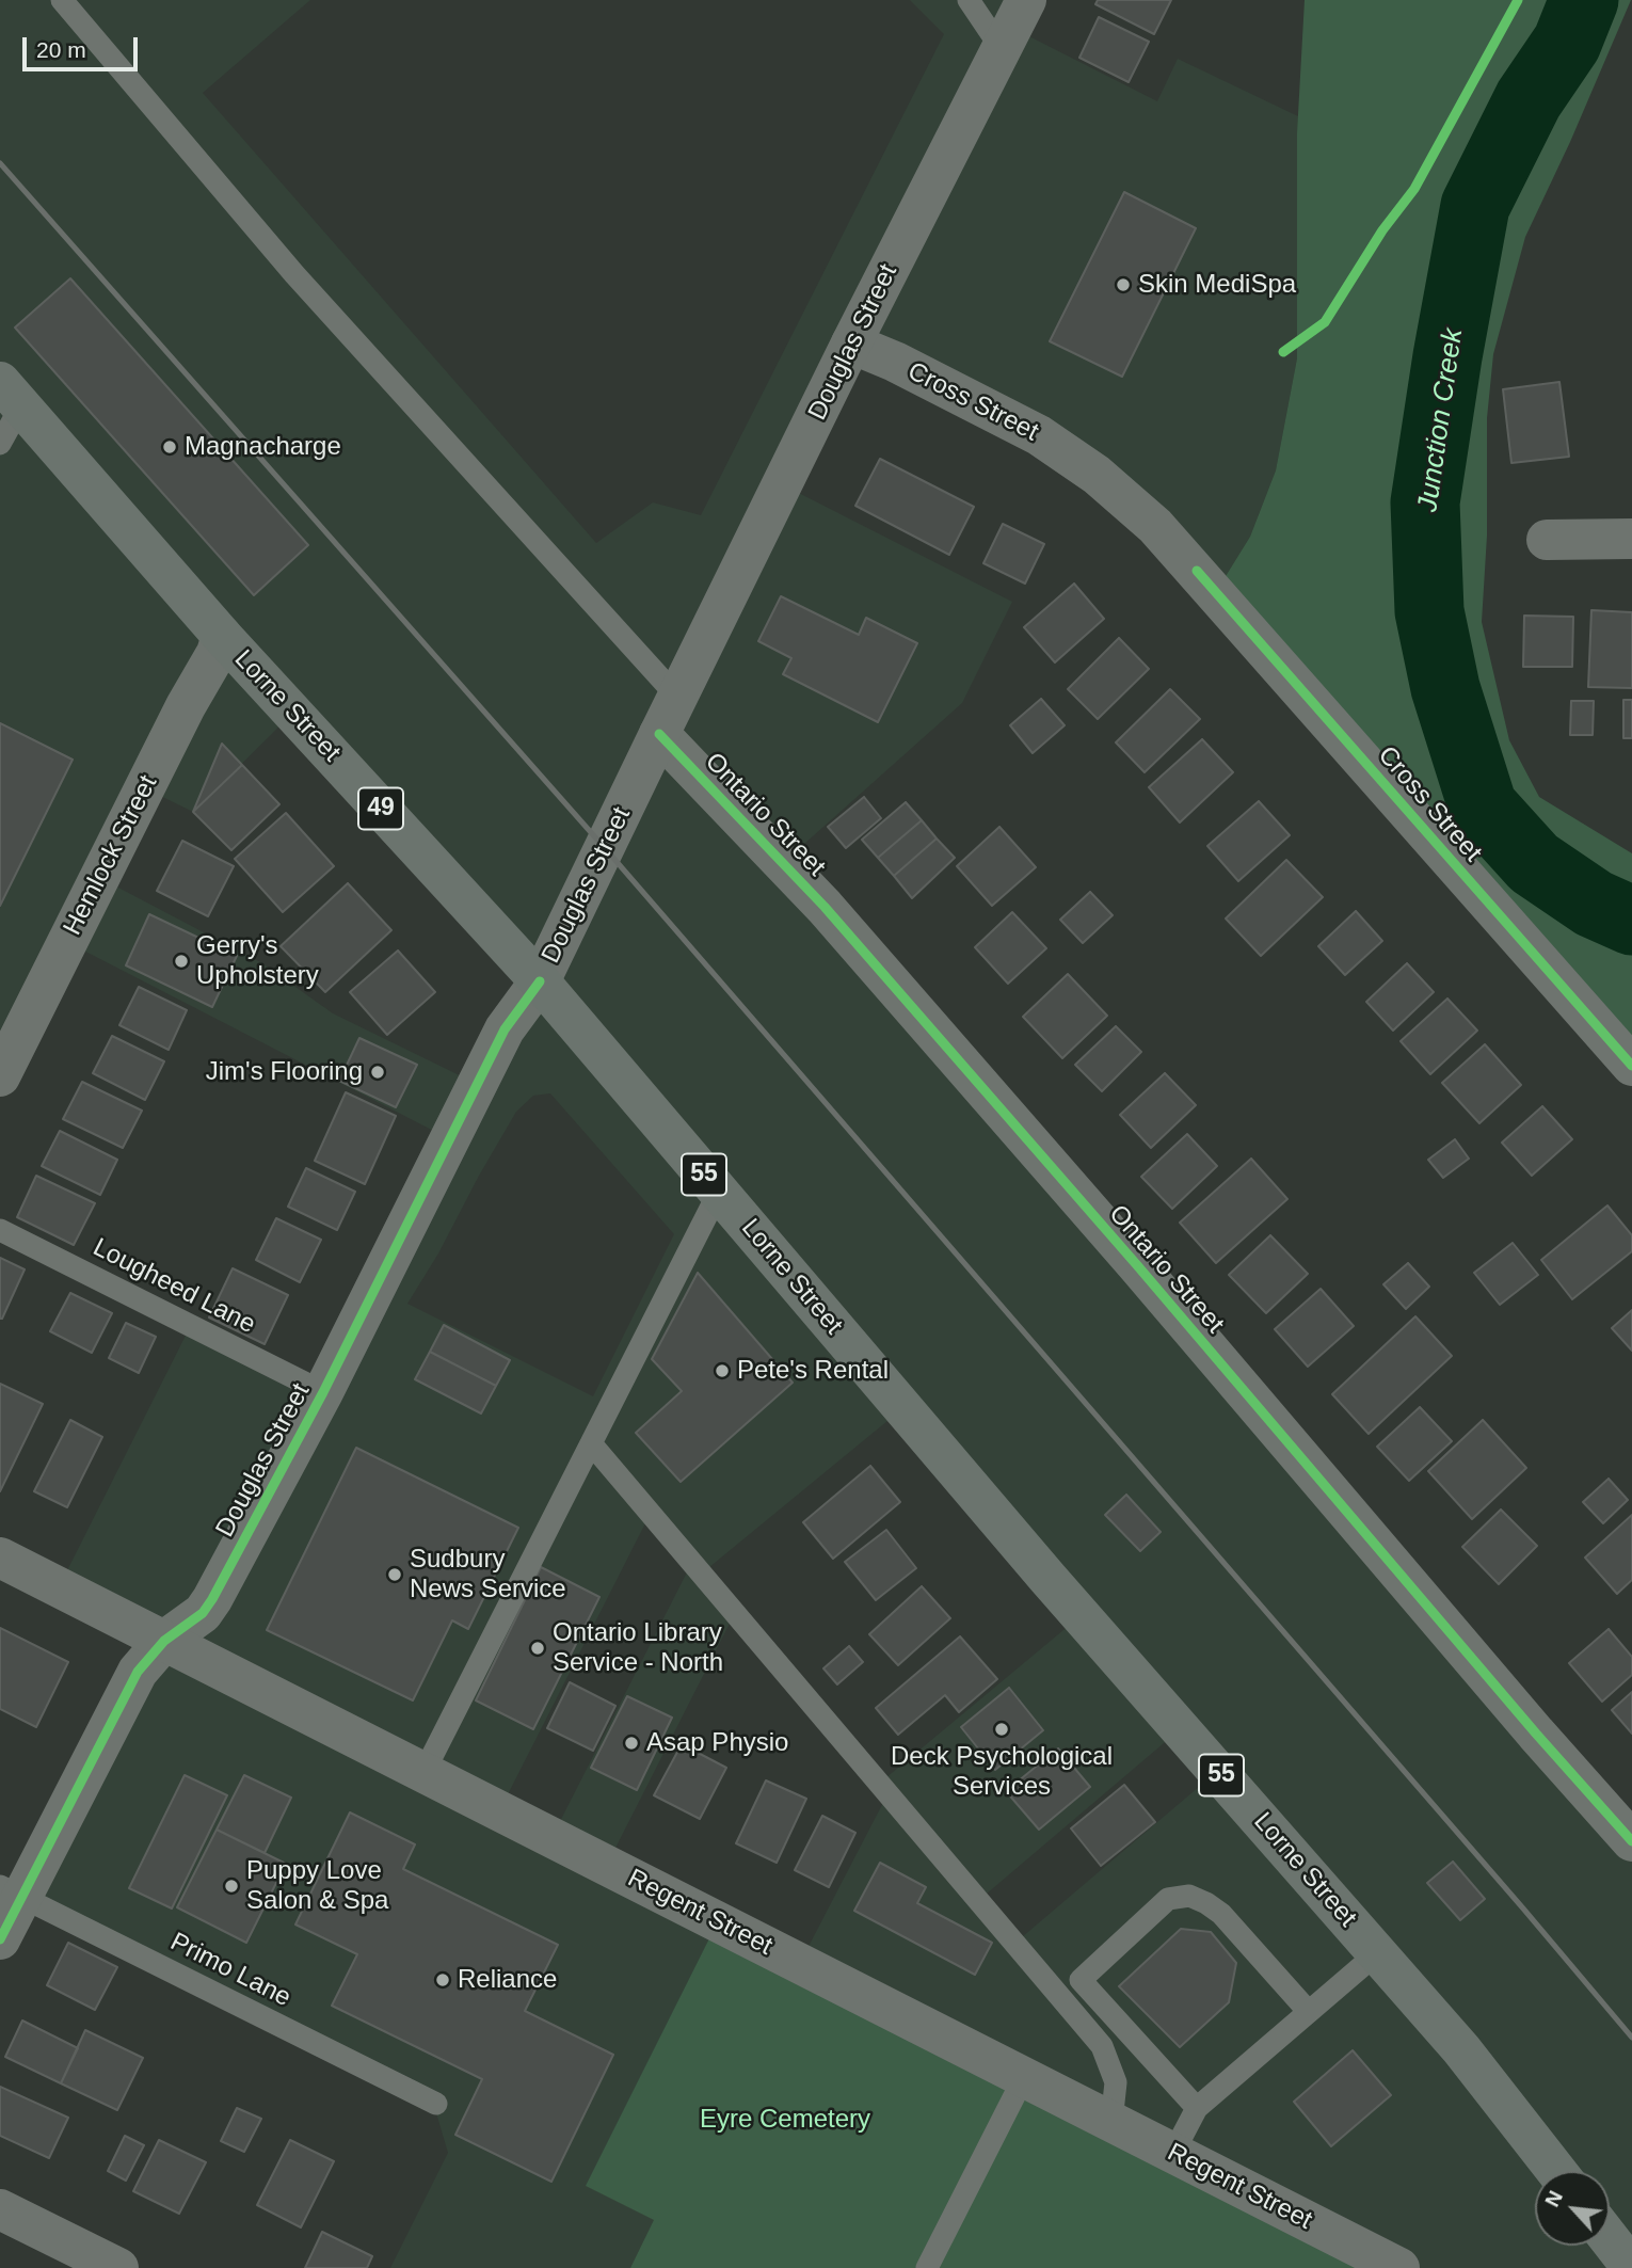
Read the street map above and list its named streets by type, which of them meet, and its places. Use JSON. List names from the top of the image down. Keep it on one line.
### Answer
{"streets":{"main road":["Lorne Street","49","55"],"street":["Douglas Street","Cross Street","Ontario Street","Hemlock Street","Regent Street"],"lane":["Lougheed Lane","Primo Lane"]},"crossings":[["Douglas Street","Cross Street"],["Douglas Street","Lorne Street"],["Douglas Street","Ontario Street"],["Douglas Street","Lougheed Lane"],["Douglas Street","Regent Street"],["Douglas Street","Primo Lane"],["Lorne Street","Hemlock Street"]],"water":["Junction Creek"],"parks":["Eyre Cemetery"],"places":["Skin MediSpa","Magnacharge","Gerry's Upholstery","Jim's Flooring","Pete's Rental","Sudbury News Service","Ontario Library Service - North","Deck Psychological Services","Asap Physio","Puppy Love Salon & Spa","Reliance"],"scale_bar":"20 m","north":"top left"}
